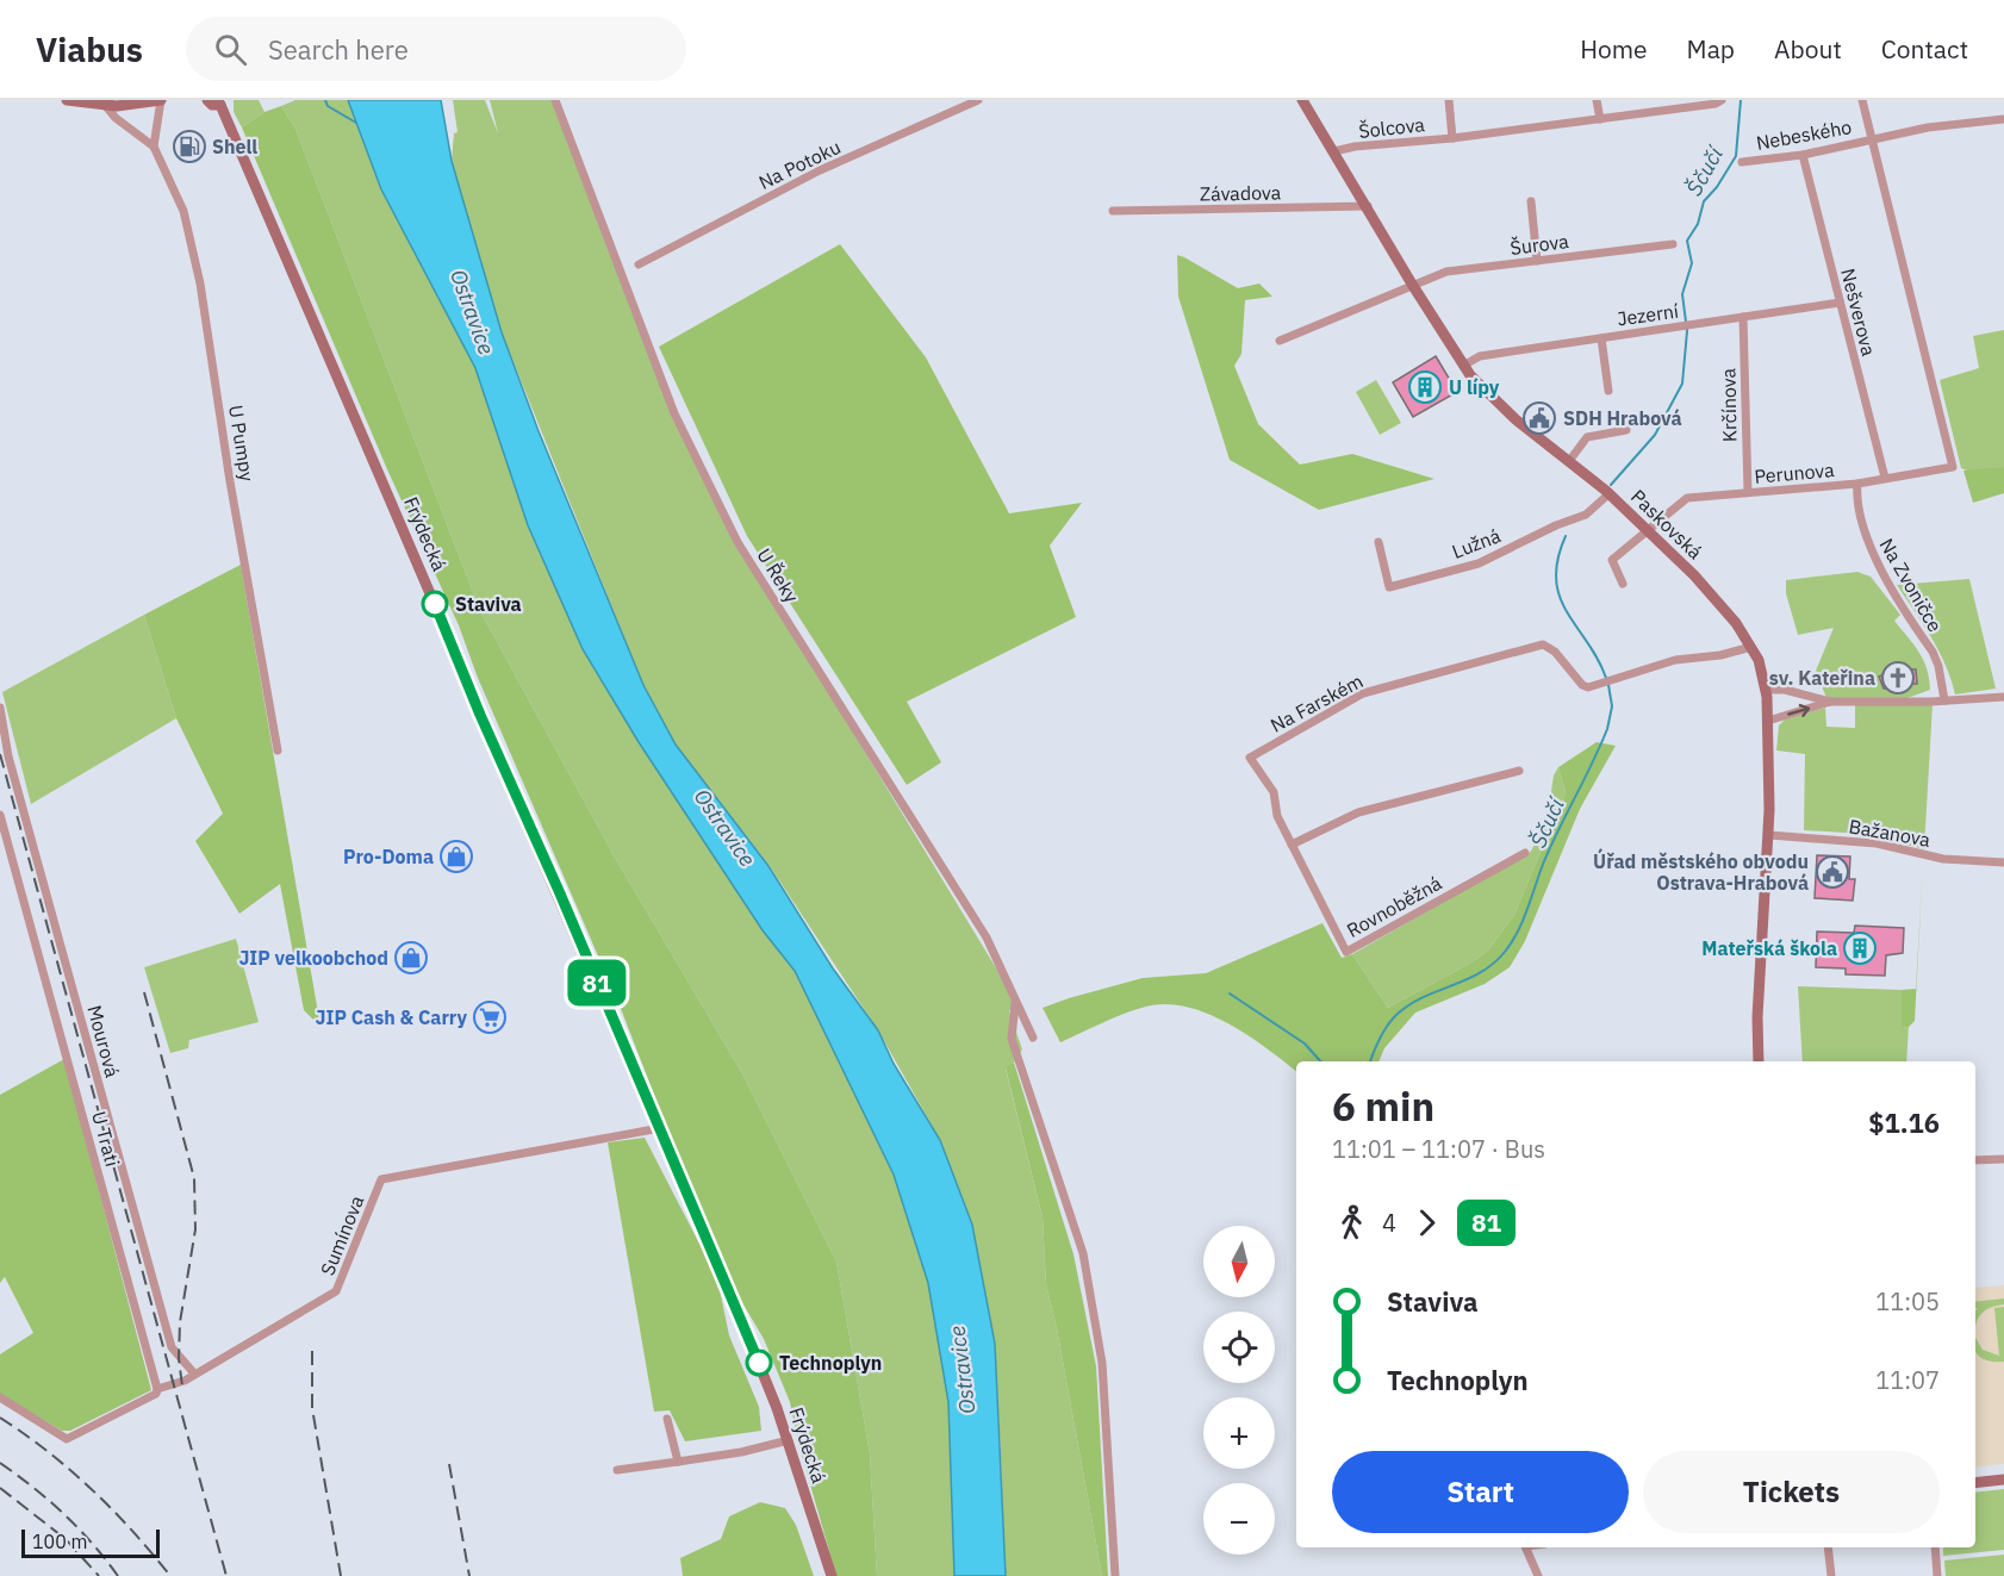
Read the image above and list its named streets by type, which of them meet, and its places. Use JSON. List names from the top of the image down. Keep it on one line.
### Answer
{"streets":{"main road":["Paskovská","Frýdecká"],"street":["Šolcova","Nebeského","Na Potoku","Závadova","Šurova","Nešverova","Jezerní","Krčínova","U Pumpy","Perunova","Lužná","U Řeky","Na Zvoničce","Na Farském","Bažanova","Rovnoběžná","Mourová","U Trati","Sumínova"]},"crossings":[["Šolcova","Paskovská"],["Nebeského","Nešverova"],["Nebeského","Perunova"],["Závadova","Paskovská"],["Šurova","Paskovská"],["Nešverova","Jezerní"],["Nešverova","Perunova"],["Jezerní","Krčínova"],["Jezerní","Paskovská"],["Krčínova","Perunova"],["Perunova","Paskovská"],["Perunova","Na Zvoničce"],["Paskovská","Lužná"],["Paskovská","Na Farském"],["Paskovská","Bažanova"],["Frýdecká","Sumínova"],["Na Farském","Rovnoběžná"],["Mourová","Sumínova"],["U Trati","Sumínova"]],"water":["Ščučí","Ostravice"],"places":{"fuel station":["Shell"],"building":["U lípy","Mateřská škola"],"public building":["SDH Hrabová","Úřad městského obvodu Ostrava-Hrabová"],"other":["Staviva","Technoplyn"],"church":["sv. Kateřina"],"shop":["Pro-Doma","JIP velkoobchod"],"supermarket":["JIP Cash & Carry"]},"lines":["bus line 81"],"scale_bar":"100 m","north":"bottom","page":{"header":"Viabus","search":"Search here","nav":["Home","Map","About","Contact"],"on_map":"81","heading":["6 min","11:01 – 11:07 · Bus","$1.16"],"legs":["4","81"],"map_buttons":["+","−"],"list":[{"name":"Staviva","value":"11:05"},{"name":"Technoplyn","value":"11:07"}],"buttons":["Start","Tickets"],"scale":"100 m"}}
